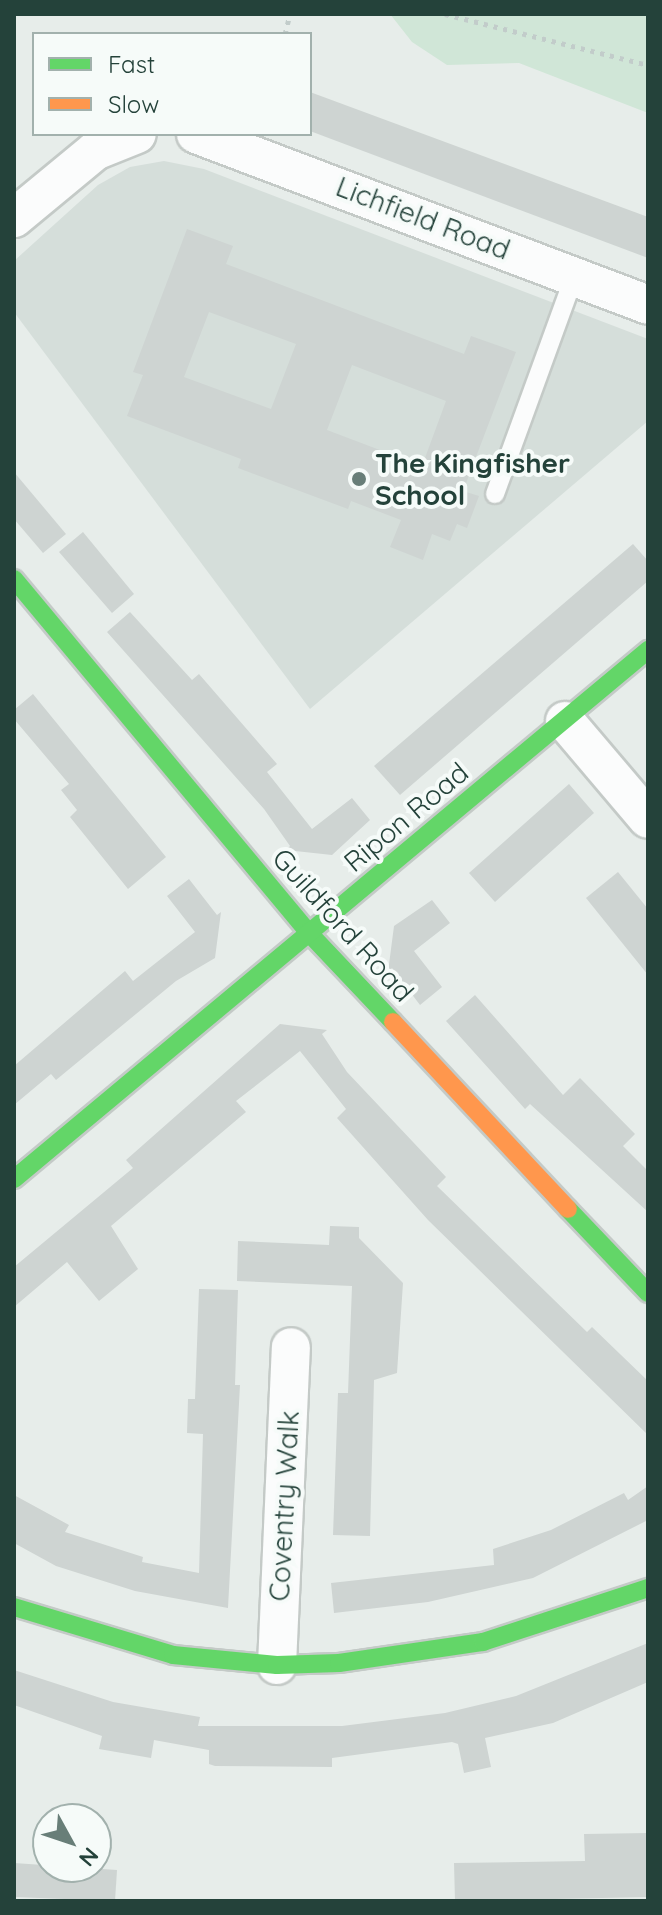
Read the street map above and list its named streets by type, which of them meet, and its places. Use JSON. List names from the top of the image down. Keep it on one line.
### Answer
{"streets":{"street":["Lichfield Road","Ripon Road","Guildford Road","Coventry Walk"]},"crossings":[["Ripon Road","Guildford Road"]],"places":["The Kingfisher School"],"legend":["Fast","Slow"],"north":"bottom right"}
